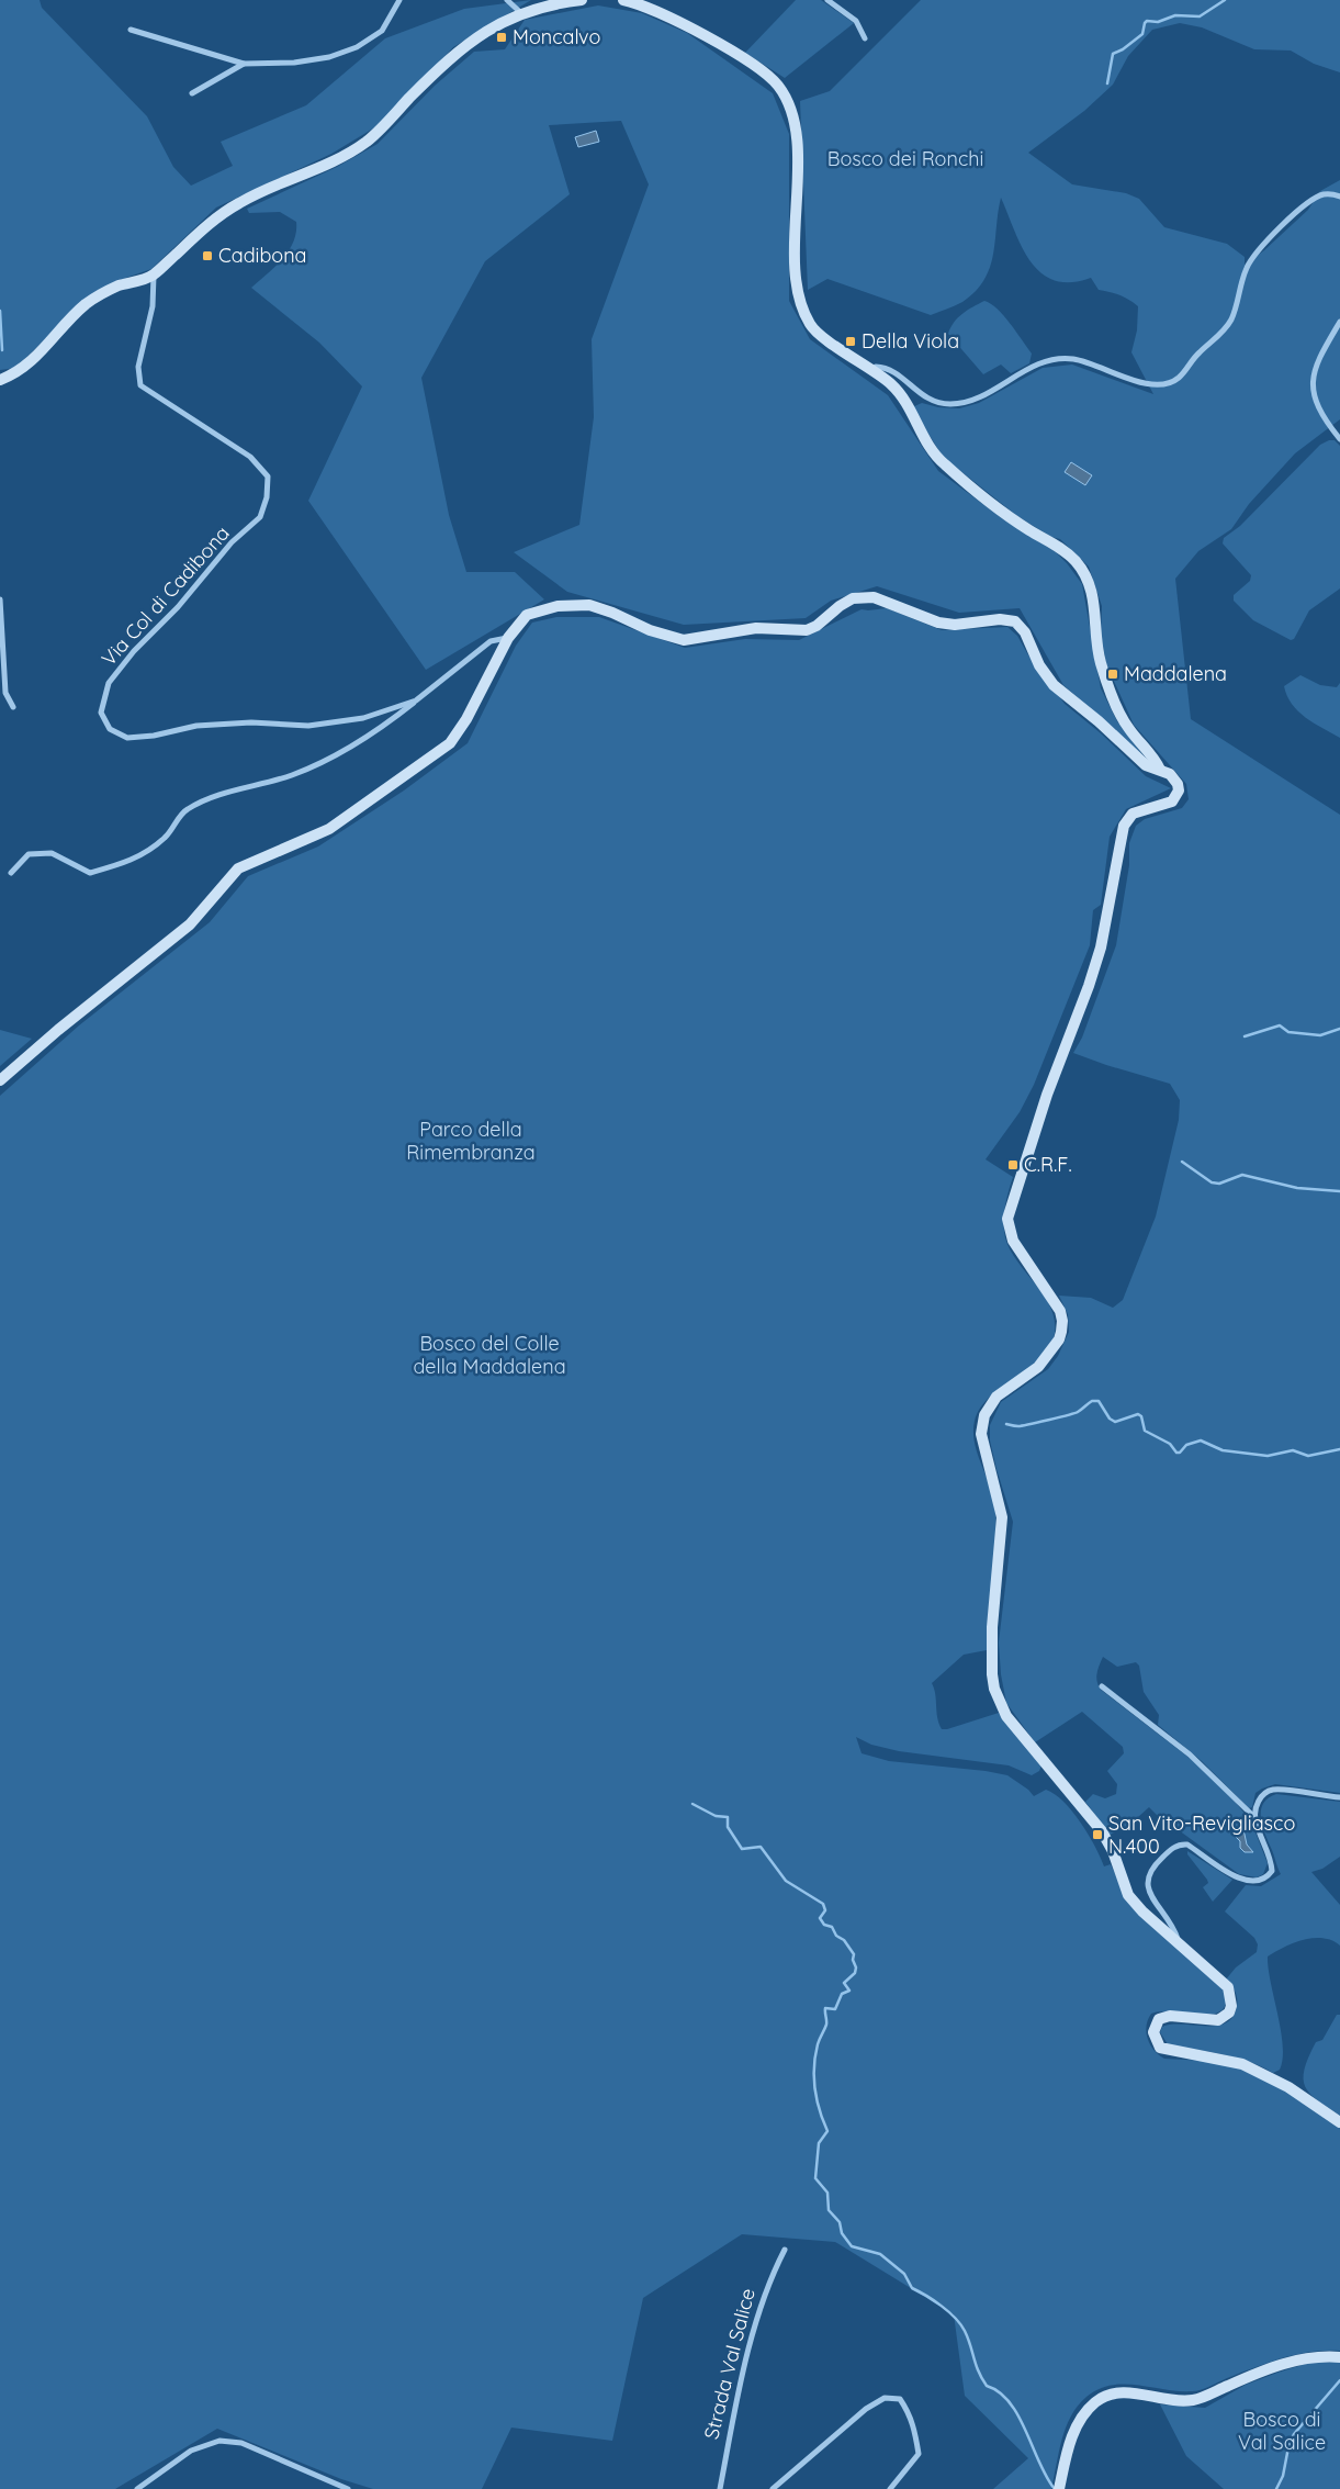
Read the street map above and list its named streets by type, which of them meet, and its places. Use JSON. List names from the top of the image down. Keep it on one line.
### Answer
{"streets":{"street":["Via Col di Cadibona","Strada Val Salice"]},"parks":["Bosco dei Ronchi","Parco della Rimembranza","Bosco del Colle della Maddalena","Bosco di Val Salice"],"places":{"transit":["Moncalvo","Cadibona","Della Viola","Maddalena","C.R.F.","San Vito-Revigliasco N.400"]}}
